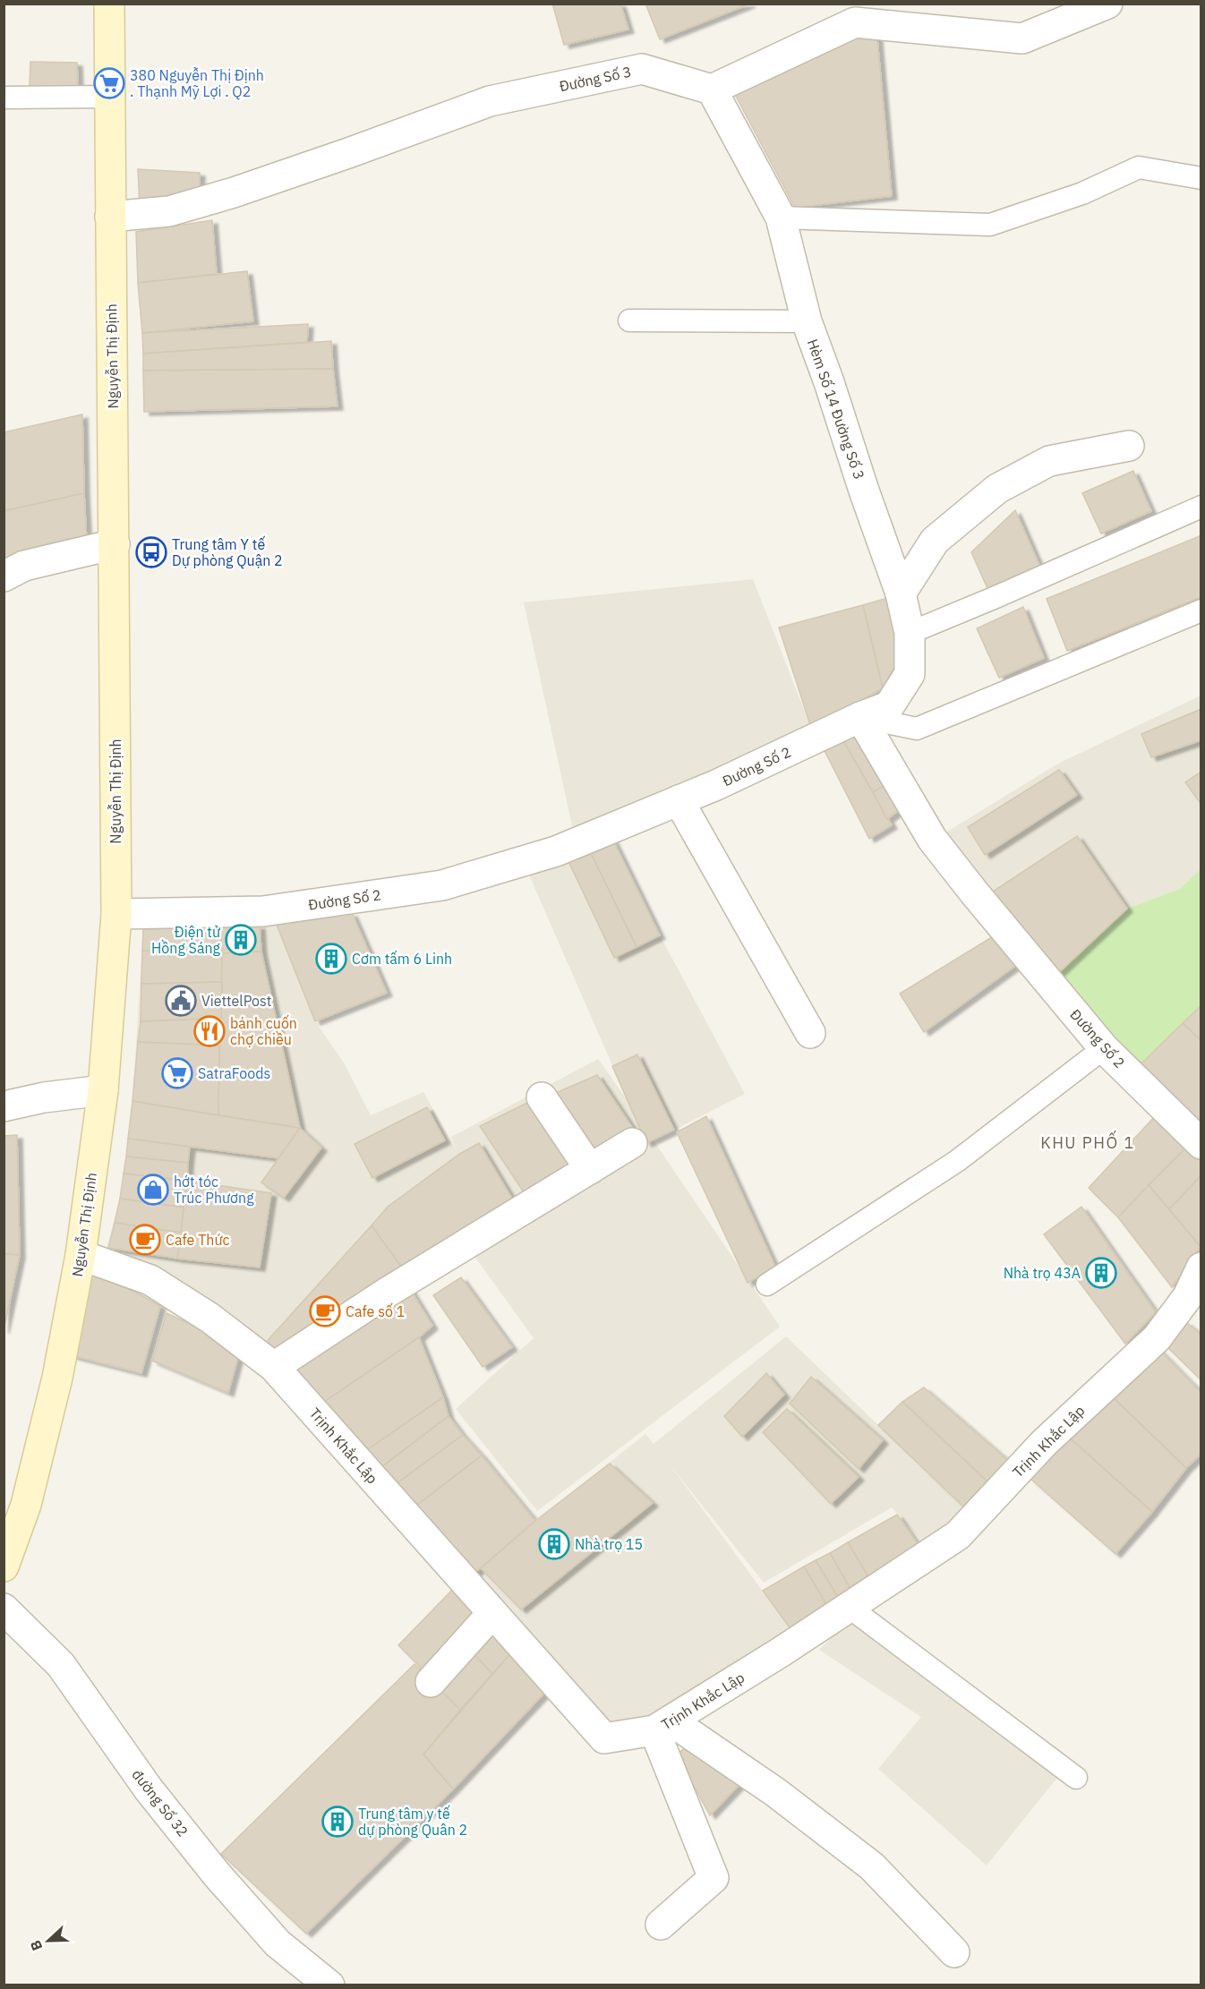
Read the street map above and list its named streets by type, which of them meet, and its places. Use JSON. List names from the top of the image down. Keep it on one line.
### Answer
{"streets":{"main road":["Nguyễn Thị Định"],"street":["Đường Số 3","Hèm Số 14 Đường Số 3","Đường Số 2","Trịnh Khắc Lập","đường Số 32"]},"crossings":[["Đường Số 3","Nguyễn Thị Định"],["Đường Số 3","Hèm Số 14 Đường Số 3"],["Nguyễn Thị Định","Đường Số 2"],["Nguyễn Thị Định","Trịnh Khắc Lập"],["Hèm Số 14 Đường Số 3","Đường Số 2"]],"districts":["KHU PHỐ 1"],"places":{"supermarket":["380 Nguyễn Thị Định . Thạnh Mỹ Lợi . Q2","SatraFoods"],"bus stop":["Trung tâm Y tế Dự phòng Quận 2"],"building":["Điện tử Hồng Sáng","Cơm tấm 6 Linh","Nhà trọ 43A","Nhà trọ 15","Trung tâm y tế dự phòng Quân 2"],"public building":["ViettelPost"],"restaurant":["bánh cuốn chợ chiều"],"shop":["hớt tóc Trúc Phương"],"cafe":["Cafe Thức","Cafe số 1"]},"north":"left"}
